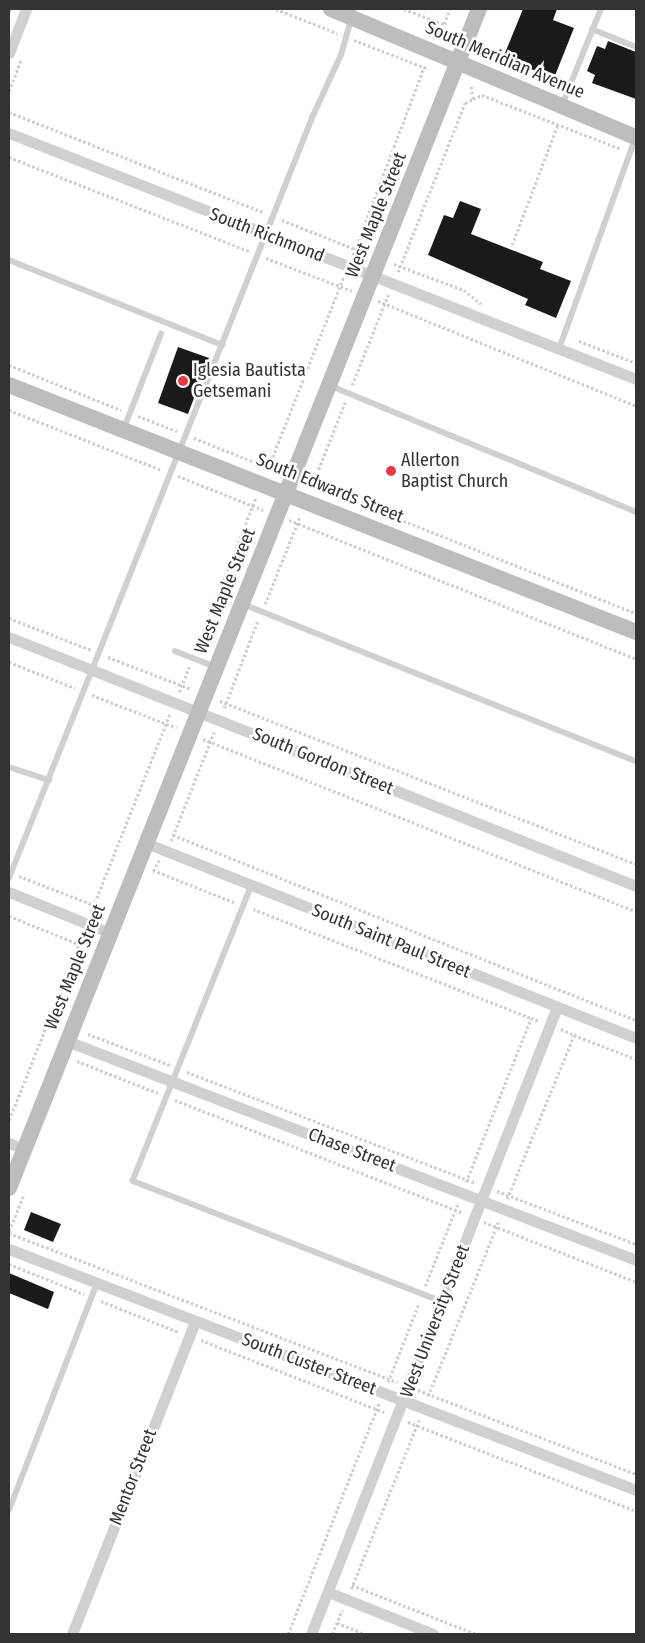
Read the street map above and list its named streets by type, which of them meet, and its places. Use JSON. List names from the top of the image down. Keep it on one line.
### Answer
{"streets":{"street":["South Meridian Avenue","West Maple Street","South Richmond","South Edwards Street","South Gordon Street","South Saint Paul Street","Chase Street","West University Street","South Custer Street","Mentor Street"]},"crossings":[["South Meridian Avenue","West Maple Street"],["West Maple Street","South Richmond"],["West Maple Street","South Edwards Street"],["West Maple Street","South Gordon Street"],["West Maple Street","South Saint Paul Street"],["West Maple Street","Chase Street"],["South Saint Paul Street","West University Street"],["Chase Street","West University Street"],["West University Street","South Custer Street"],["South Custer Street","Mentor Street"]],"places":["Iglesia Bautista Getsemani","Allerton Baptist Church"]}
